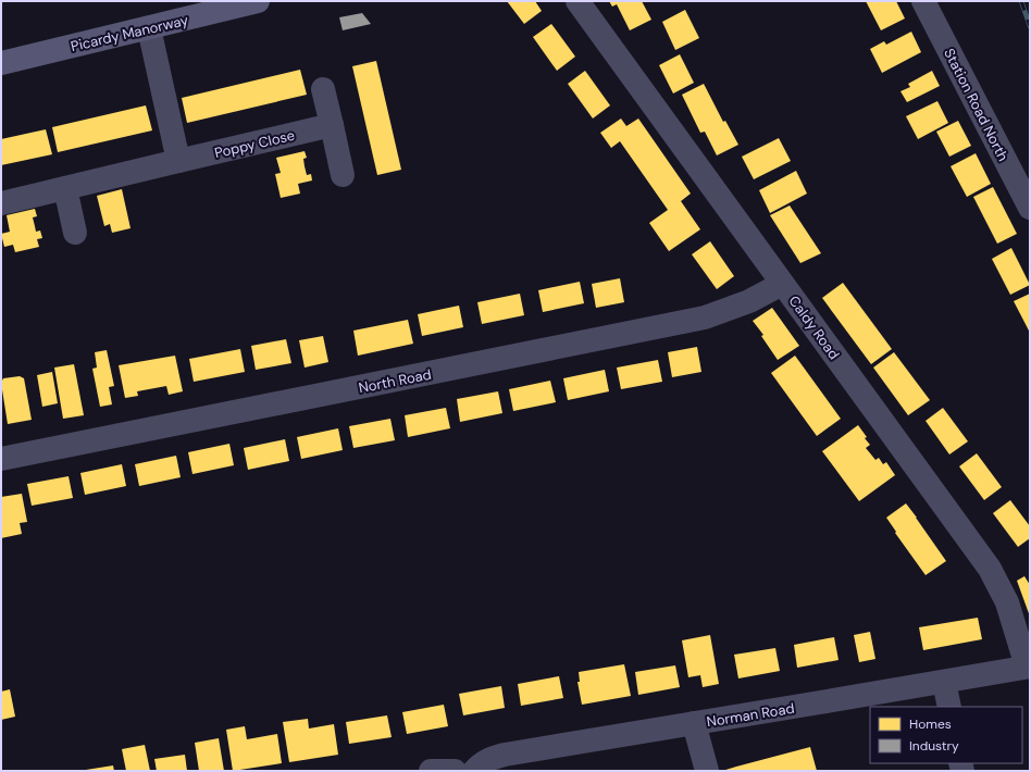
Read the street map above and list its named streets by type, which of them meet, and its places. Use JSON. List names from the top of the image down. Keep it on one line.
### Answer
{"streets":{"main road":["Picardy Manorway"],"street":["Station Road North","Poppy Close","Caldy Road","North Road","Norman Road"]},"crossings":[["Caldy Road","North Road"],["Caldy Road","Norman Road"]],"legend":["Homes","Industry"]}
